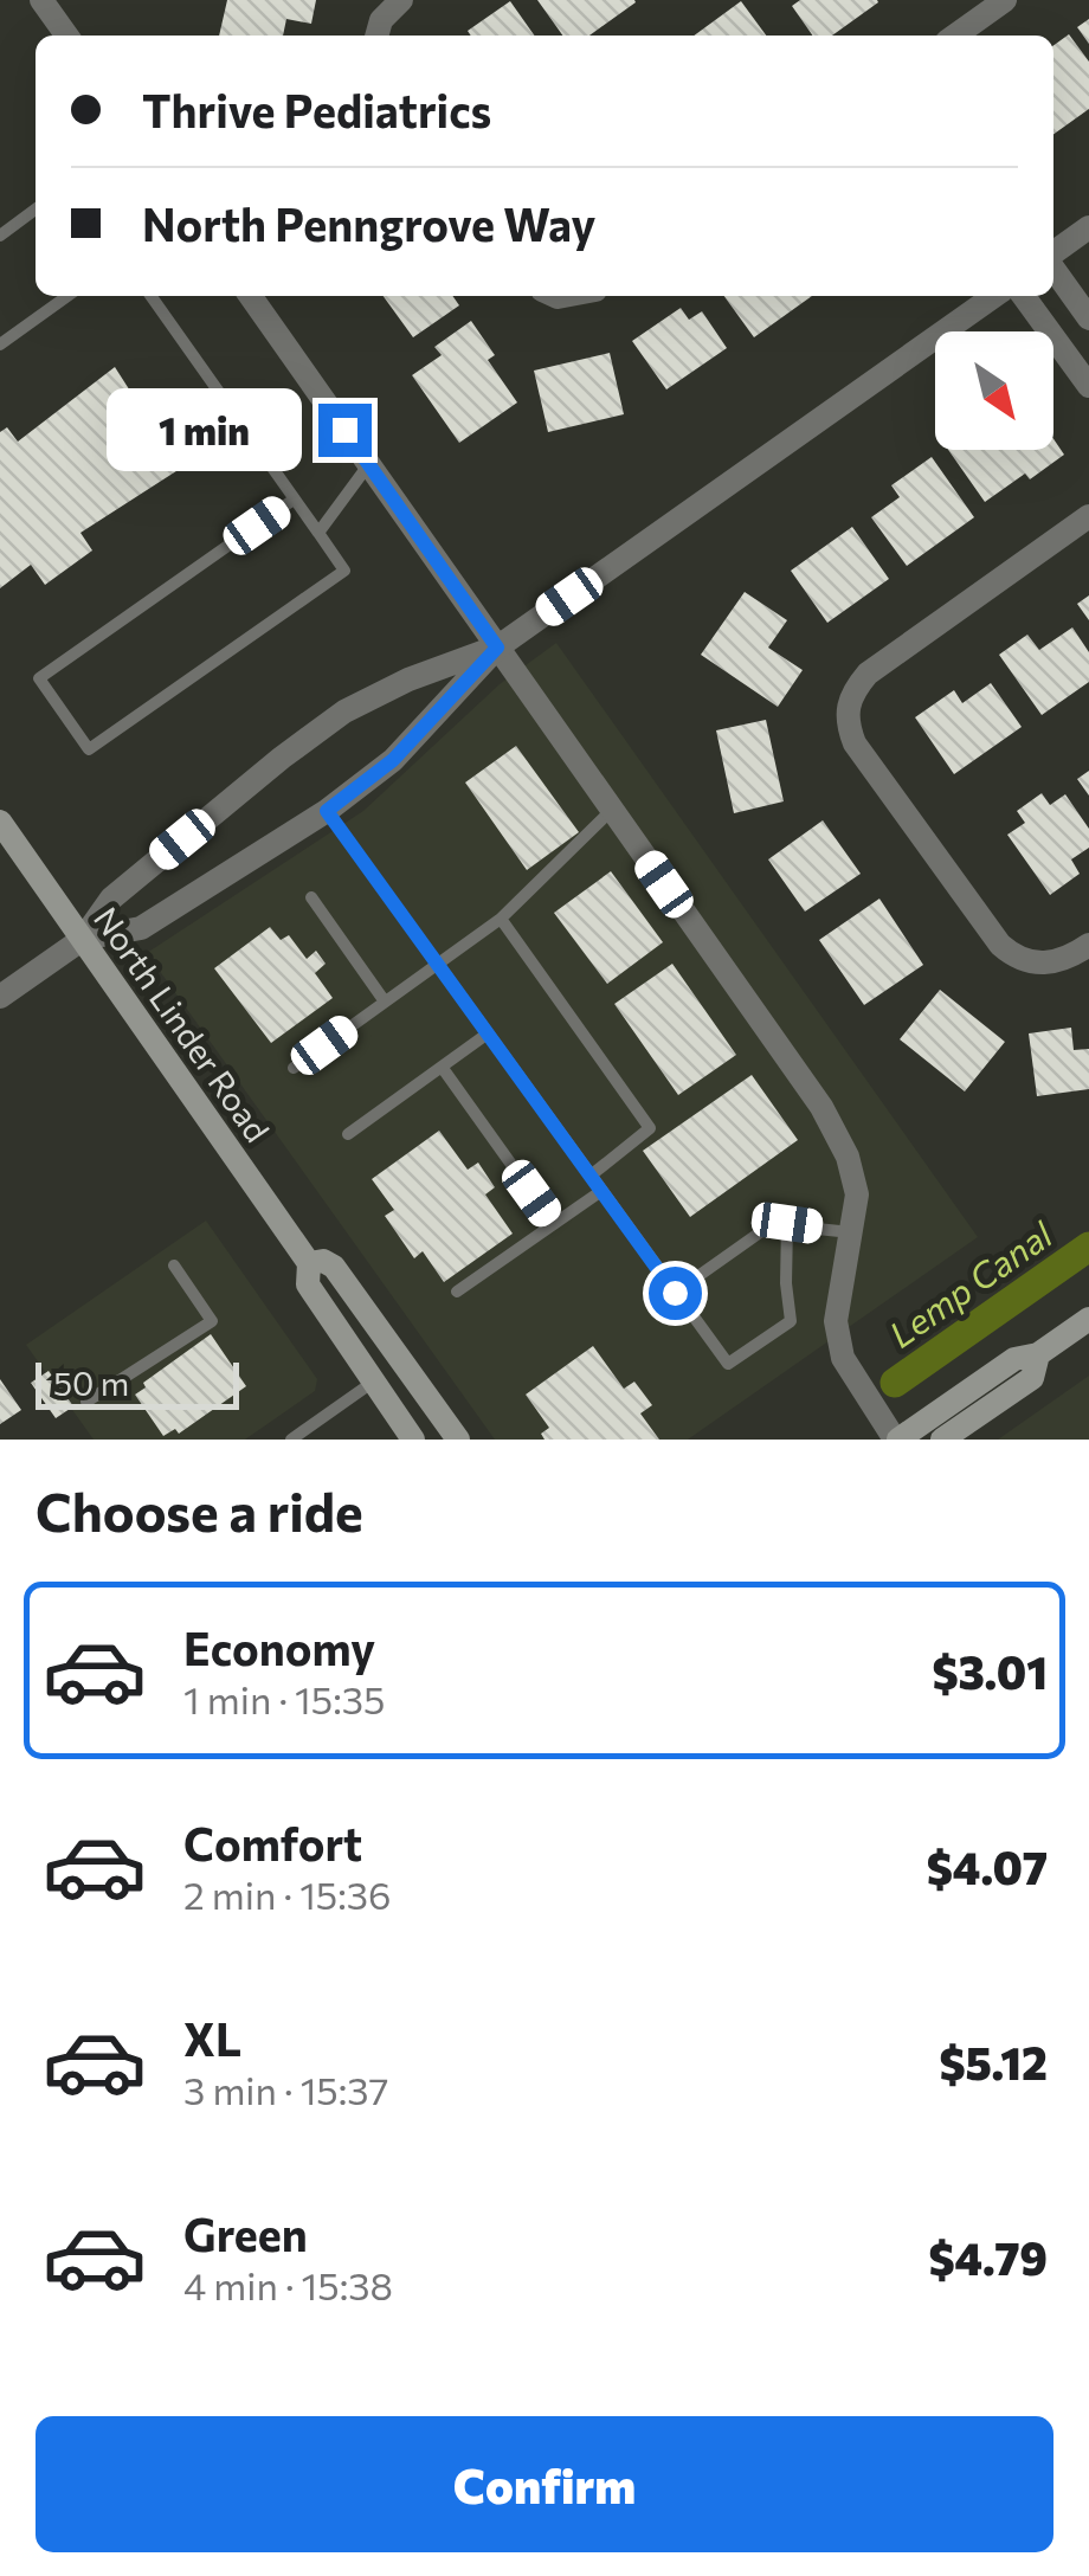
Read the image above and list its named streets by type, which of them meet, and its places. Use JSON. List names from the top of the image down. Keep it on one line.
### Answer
{"streets":{"main road":["North Linder Road"]},"water":["Lemp Canal"],"scale_bar":"50 m","north":"bottom right","page":{"banner":["Thrive Pediatrics","North Penngrove Way"],"bubble":"1 min","scale":"50 m","heading":"Choose a ride","list":[{"name":"Economy","note":"1 min · 15:35","value":"$3.01"},{"name":"Comfort","note":"2 min · 15:36","value":"$4.07"},{"name":"XL","note":"3 min · 15:37","value":"$5.12"},{"name":"Green","note":"4 min · 15:38","value":"$4.79"}],"buttons":"Confirm"}}
